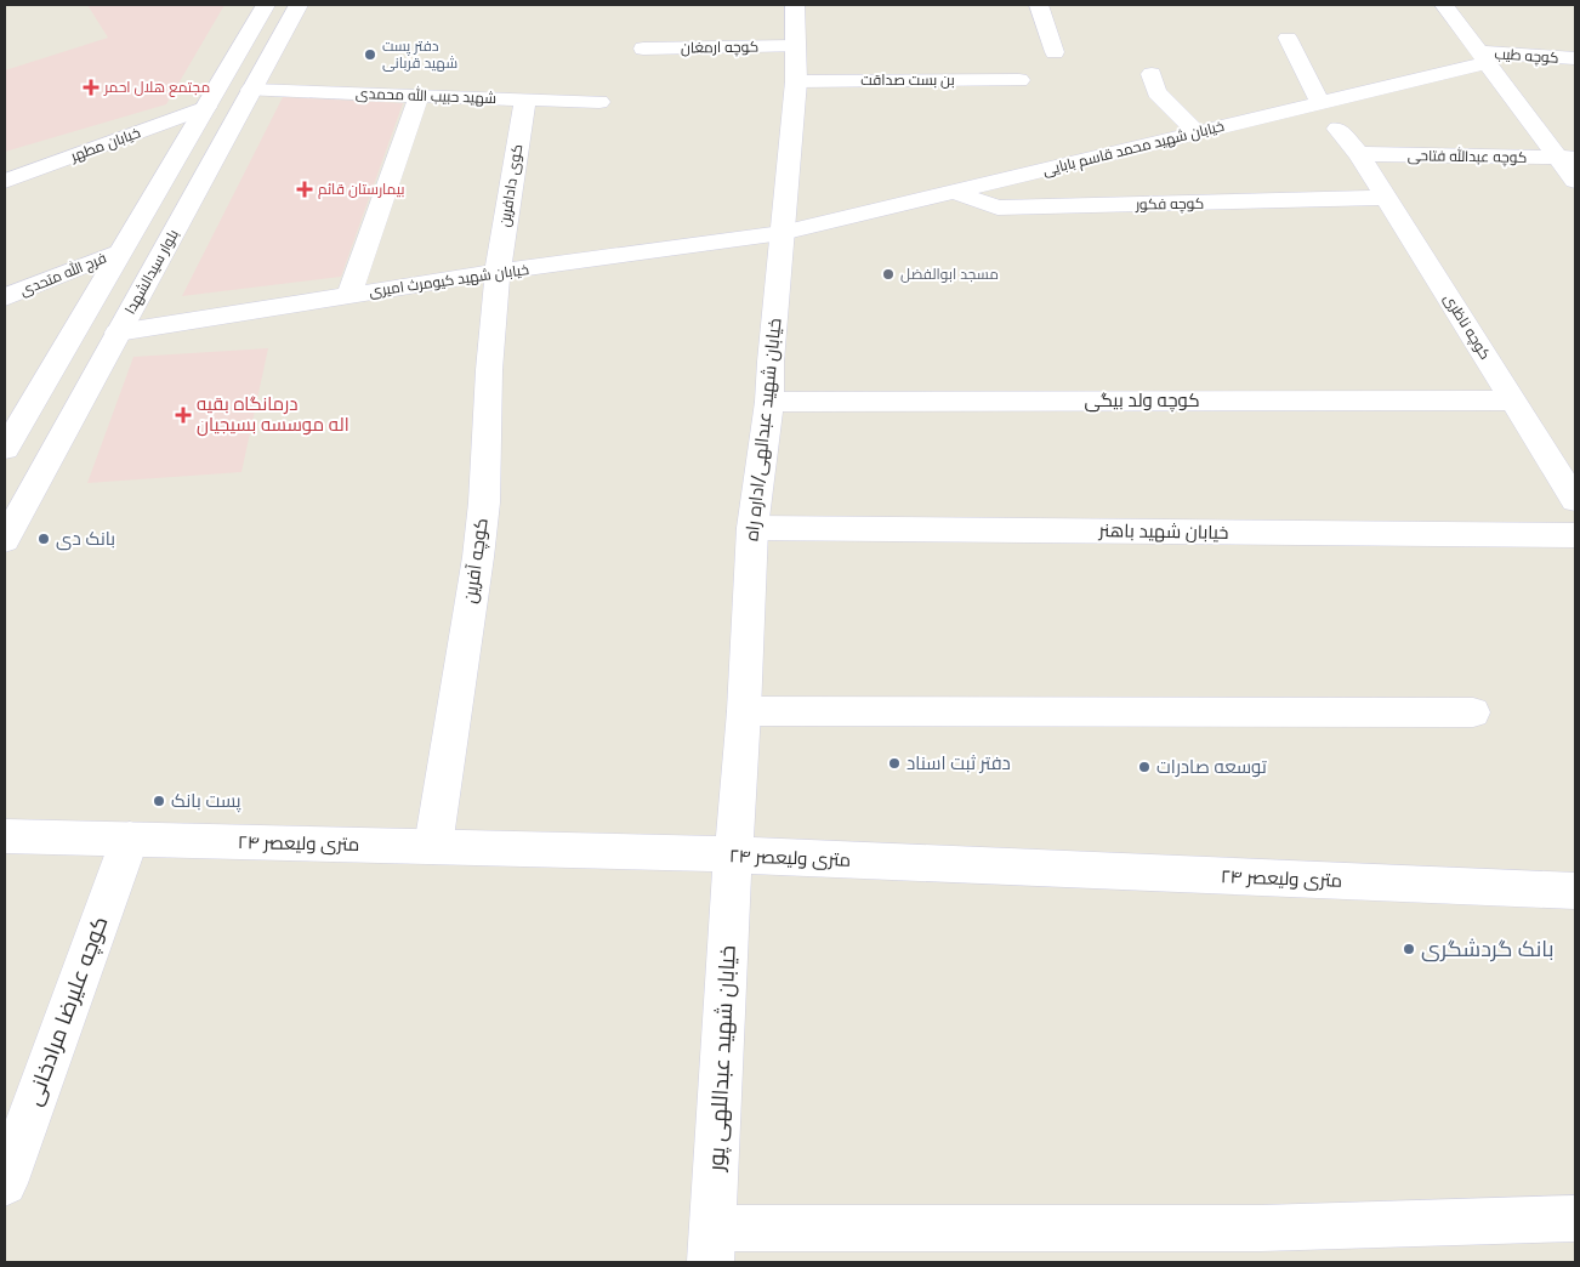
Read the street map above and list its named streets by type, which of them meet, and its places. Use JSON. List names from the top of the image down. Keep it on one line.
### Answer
{"streets":{"street":["کوچه ارمغان","کوچه طیب","بن بست صداقت","شهید حبیب‌ الله محمدی","خیابان مطهر","خیابان شهید محمد قاسم بابایی","کوچه عبدالله فتاحی","کوی دادافرین","کوچه فکور","بلوار سیدالشهدا","فرج الله متحدی","خیابان شهید کیومرث امیری","کوچه ناظری","کوچه ولد بیگی","خیابان شهید عبدالهی/اداره راه","خیابان شهید باهنر","کوچه آفرین","۲۴ متری ولیعصر","کوچه علیرضا مرادخانی","خیابان شهید عبداللهی پور"]},"crossings":[["کوچه ارمغان","خیابان شهید عبدالهی/اداره راه"],["کوچه طیب","خیابان شهید محمد قاسم بابایی"],["بن بست صداقت","خیابان شهید عبدالهی/اداره راه"],["شهید حبیب‌ الله محمدی","کوی دادافرین"],["شهید حبیب‌ الله محمدی","بلوار سیدالشهدا"],["خیابان مطهر","بلوار سیدالشهدا"],["خیابان شهید محمد قاسم بابایی","کوچه فکور"],["خیابان شهید محمد قاسم بابایی","خیابان شهید کیومرث امیری"],["خیابان شهید محمد قاسم بابایی","خیابان شهید عبدالهی/اداره راه"],["کوچه عبدالله فتاحی","کوچه ناظری"],["کوی دادافرین","خیابان شهید کیومرث امیری"],["کوی دادافرین","کوچه آفرین"],["کوچه فکور","کوچه ناظری"],["بلوار سیدالشهدا","فرج الله متحدی"],["بلوار سیدالشهدا","خیابان شهید کیومرث امیری"],["خیابان شهید کیومرث امیری","خیابان شهید عبدالهی/اداره راه"],["خیابان شهید کیومرث امیری","کوچه آفرین"],["کوچه ناظری","کوچه ولد بیگی"],["کوچه ولد بیگی","خیابان شهید عبدالهی/اداره راه"],["خیابان شهید عبدالهی/اداره راه","خیابان شهید باهنر"],["خیابان شهید عبدالهی/اداره راه","۲۴ متری ولیعصر"],["خیابان شهید عبدالهی/اداره راه","خیابان شهید عبداللهی پور"],["کوچه آفرین","۲۴ متری ولیعصر"],["۲۴ متری ولیعصر","کوچه علیرضا مرادخانی"],["۲۴ متری ولیعصر","خیابان شهید عبداللهی پور"]],"places":{"other":["دفتر پست شهید قربانی","مسجد ابوالفضل","بانک دی","دفتر ثبت اسناد","توسعه صادرات","پست بانک","بانک گردشگری"],"health":["مجتمع هلال احمر","بیمارستان قائم","درمانگاه بقیه اله موسسه بسیجیان"]}}
